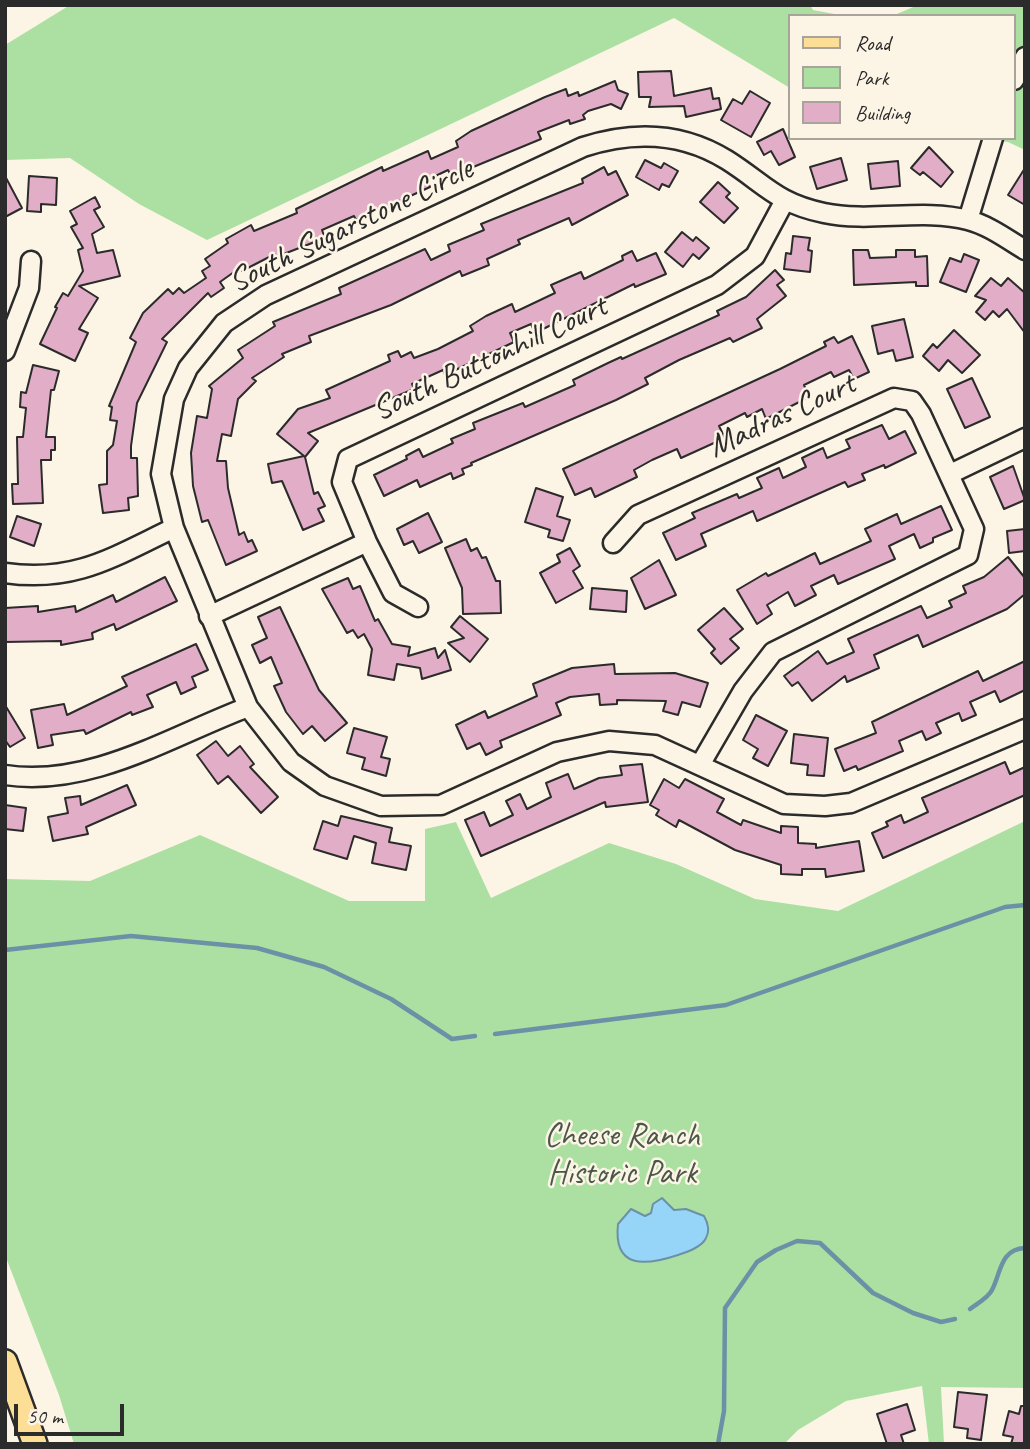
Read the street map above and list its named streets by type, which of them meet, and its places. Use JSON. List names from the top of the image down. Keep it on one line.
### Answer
{"streets":{"street":["South Sugarstone Circle","South Buttonhill Court","Madras Court"]},"crossings":[["South Sugarstone Circle","South Buttonhill Court"],["South Sugarstone Circle","Madras Court"]],"parks":["Cheese Ranch Historic Park"],"legend":["Road","Park","Building"],"scale_bar":"50 m"}
